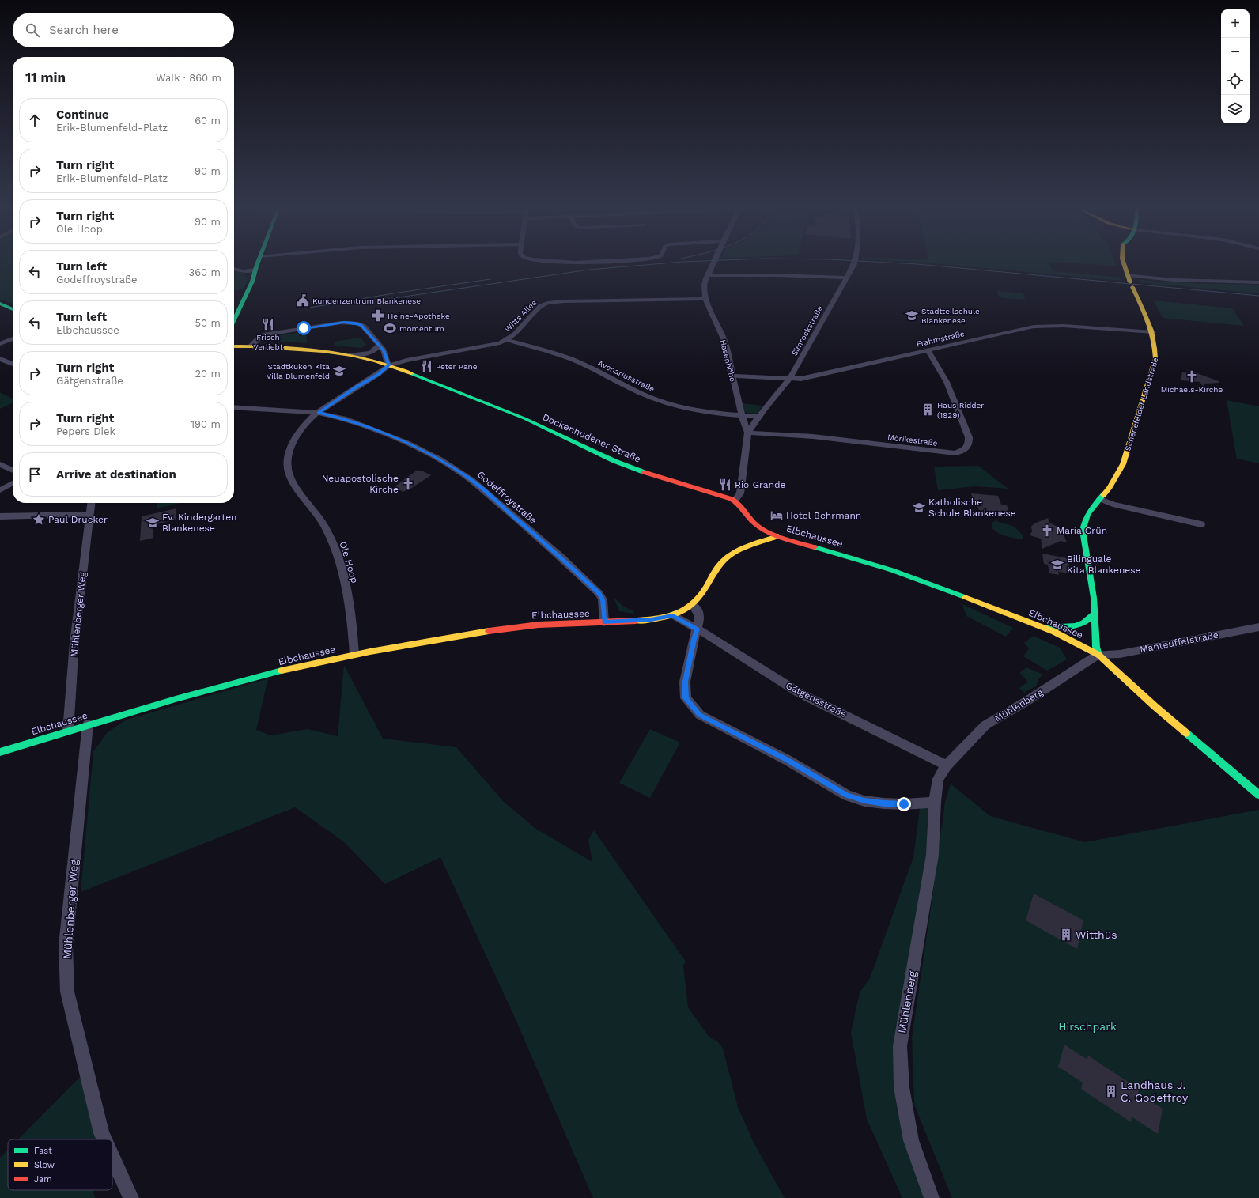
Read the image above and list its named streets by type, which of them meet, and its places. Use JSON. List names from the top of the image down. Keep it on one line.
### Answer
{"streets":{"main road":["Schenefelder Landstraße","Dockenhudener Straße","Elbchaussee"],"street":["Witts Allee","Simrockstraße","Frahmstraße","Hasenhöhe","Avenariusstraße","Mörikestraße","Godeffroystraße","Ole Hoop","Mühlenberger Weg","Manteuffelstraße","Gätgensstraße","Mühlenberg"]},"crossings":[["Witts Allee","Hasenhöhe"],["Witts Allee","Avenariusstraße"],["Witts Allee","Dockenhudener Straße"],["Witts Allee","Ole Hoop"],["Simrockstraße","Frahmstraße"],["Simrockstraße","Hasenhöhe"],["Simrockstraße","Mörikestraße"],["Frahmstraße","Hasenhöhe"],["Frahmstraße","Schenefelder Landstraße"],["Frahmstraße","Mörikestraße"],["Hasenhöhe","Avenariusstraße"],["Hasenhöhe","Dockenhudener Straße"],["Hasenhöhe","Mörikestraße"],["Schenefelder Landstraße","Elbchaussee"],["Schenefelder Landstraße","Manteuffelstraße"],["Schenefelder Landstraße","Mühlenberg"],["Dockenhudener Straße","Elbchaussee"],["Dockenhudener Straße","Ole Hoop"],["Godeffroystraße","Elbchaussee"],["Godeffroystraße","Ole Hoop"],["Elbchaussee","Ole Hoop"],["Elbchaussee","Mühlenberger Weg"],["Elbchaussee","Manteuffelstraße"],["Elbchaussee","Gätgensstraße"],["Elbchaussee","Mühlenberg"],["Manteuffelstraße","Mühlenberg"],["Gätgensstraße","Mühlenberg"]],"parks":["Hirschpark"],"places":{"public building":["Kundenzentrum Blankenese"],"pharmacy":["Heine-Apotheke"],"school or university":["Stadtteilschule Blankenese","Stadtküken Kita Villa Blumenfeld","Katholische Schule Blankenese","Ev. Kindergarten Blankenese","Bilinguale Kita Blankenese"],"restaurant":["Frisch Verliebt","Peter Pane","Rio Grande"],"sports":["momentum"],"church":["Michaels-Kirche","Neuapostolische Kirche","Maria Grün"],"building":["Haus Ridder (1929)","Witthüs","Landhaus J. C. Godeffroy"],"hotel":["Hotel Behrmann"],"place":["Paul Drucker"]},"legend":["Fast","Slow","Jam"],"page":{"map_buttons":["+","−"],"search":"Search here","heading":["11 min","Walk · 860 m"],"list":[["Continue","Erik-Blumenfeld-Platz","60 m"],["Turn right","Erik-Blumenfeld-Platz","90 m"],["Turn right","Ole Hoop","90 m"],["Turn left","Godeffroystraße","360 m"],["Turn left","Elbchaussee","50 m"],["Turn right","Gätgenstraße","20 m"],["Turn right","Pepers Diek","190 m"],"Arrive at destination"]}}
